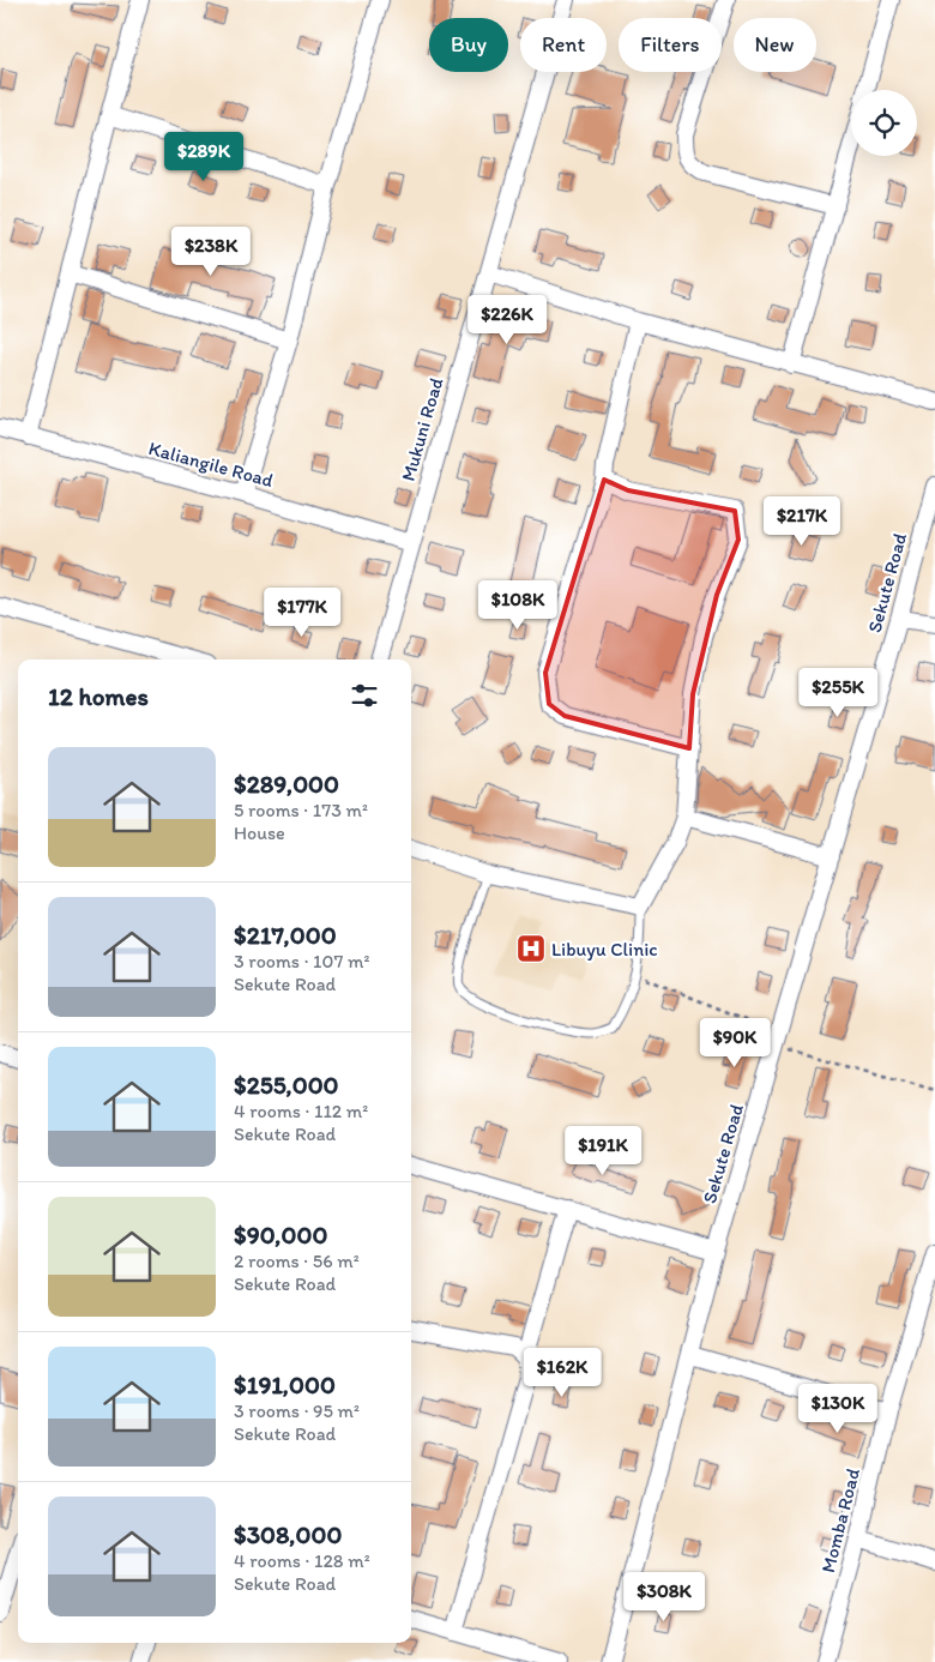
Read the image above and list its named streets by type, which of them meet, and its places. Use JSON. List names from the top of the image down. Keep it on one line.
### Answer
{"streets":{"street":["Mukuni Road","Kaliangile Road","Sekute Road","Momba Road"]},"crossings":[["Mukuni Road","Kaliangile Road"]],"places":{"hospital":["Libuyu Clinic"]},"page":{"chip":["Buy","Rent","Filters","New"],"price":["$289K","$238K","$226K","$217K","$108K","$177K","$255K","$90K","$191K","$162K","$130K","$308K"],"heading":"12 homes","list":[{"name":"$289,000","note":"5 rooms · 173 m² · House"},{"name":"$217,000","note":"3 rooms · 107 m² · Sekute Road"},{"name":"$255,000","note":"4 rooms · 112 m² · Sekute Road"},{"name":"$90,000","note":"2 rooms · 56 m² · Sekute Road"},{"name":"$191,000","note":"3 rooms · 95 m² · Sekute Road"},{"name":"$308,000","note":"4 rooms · 128 m² · Sekute Road"}]}}
